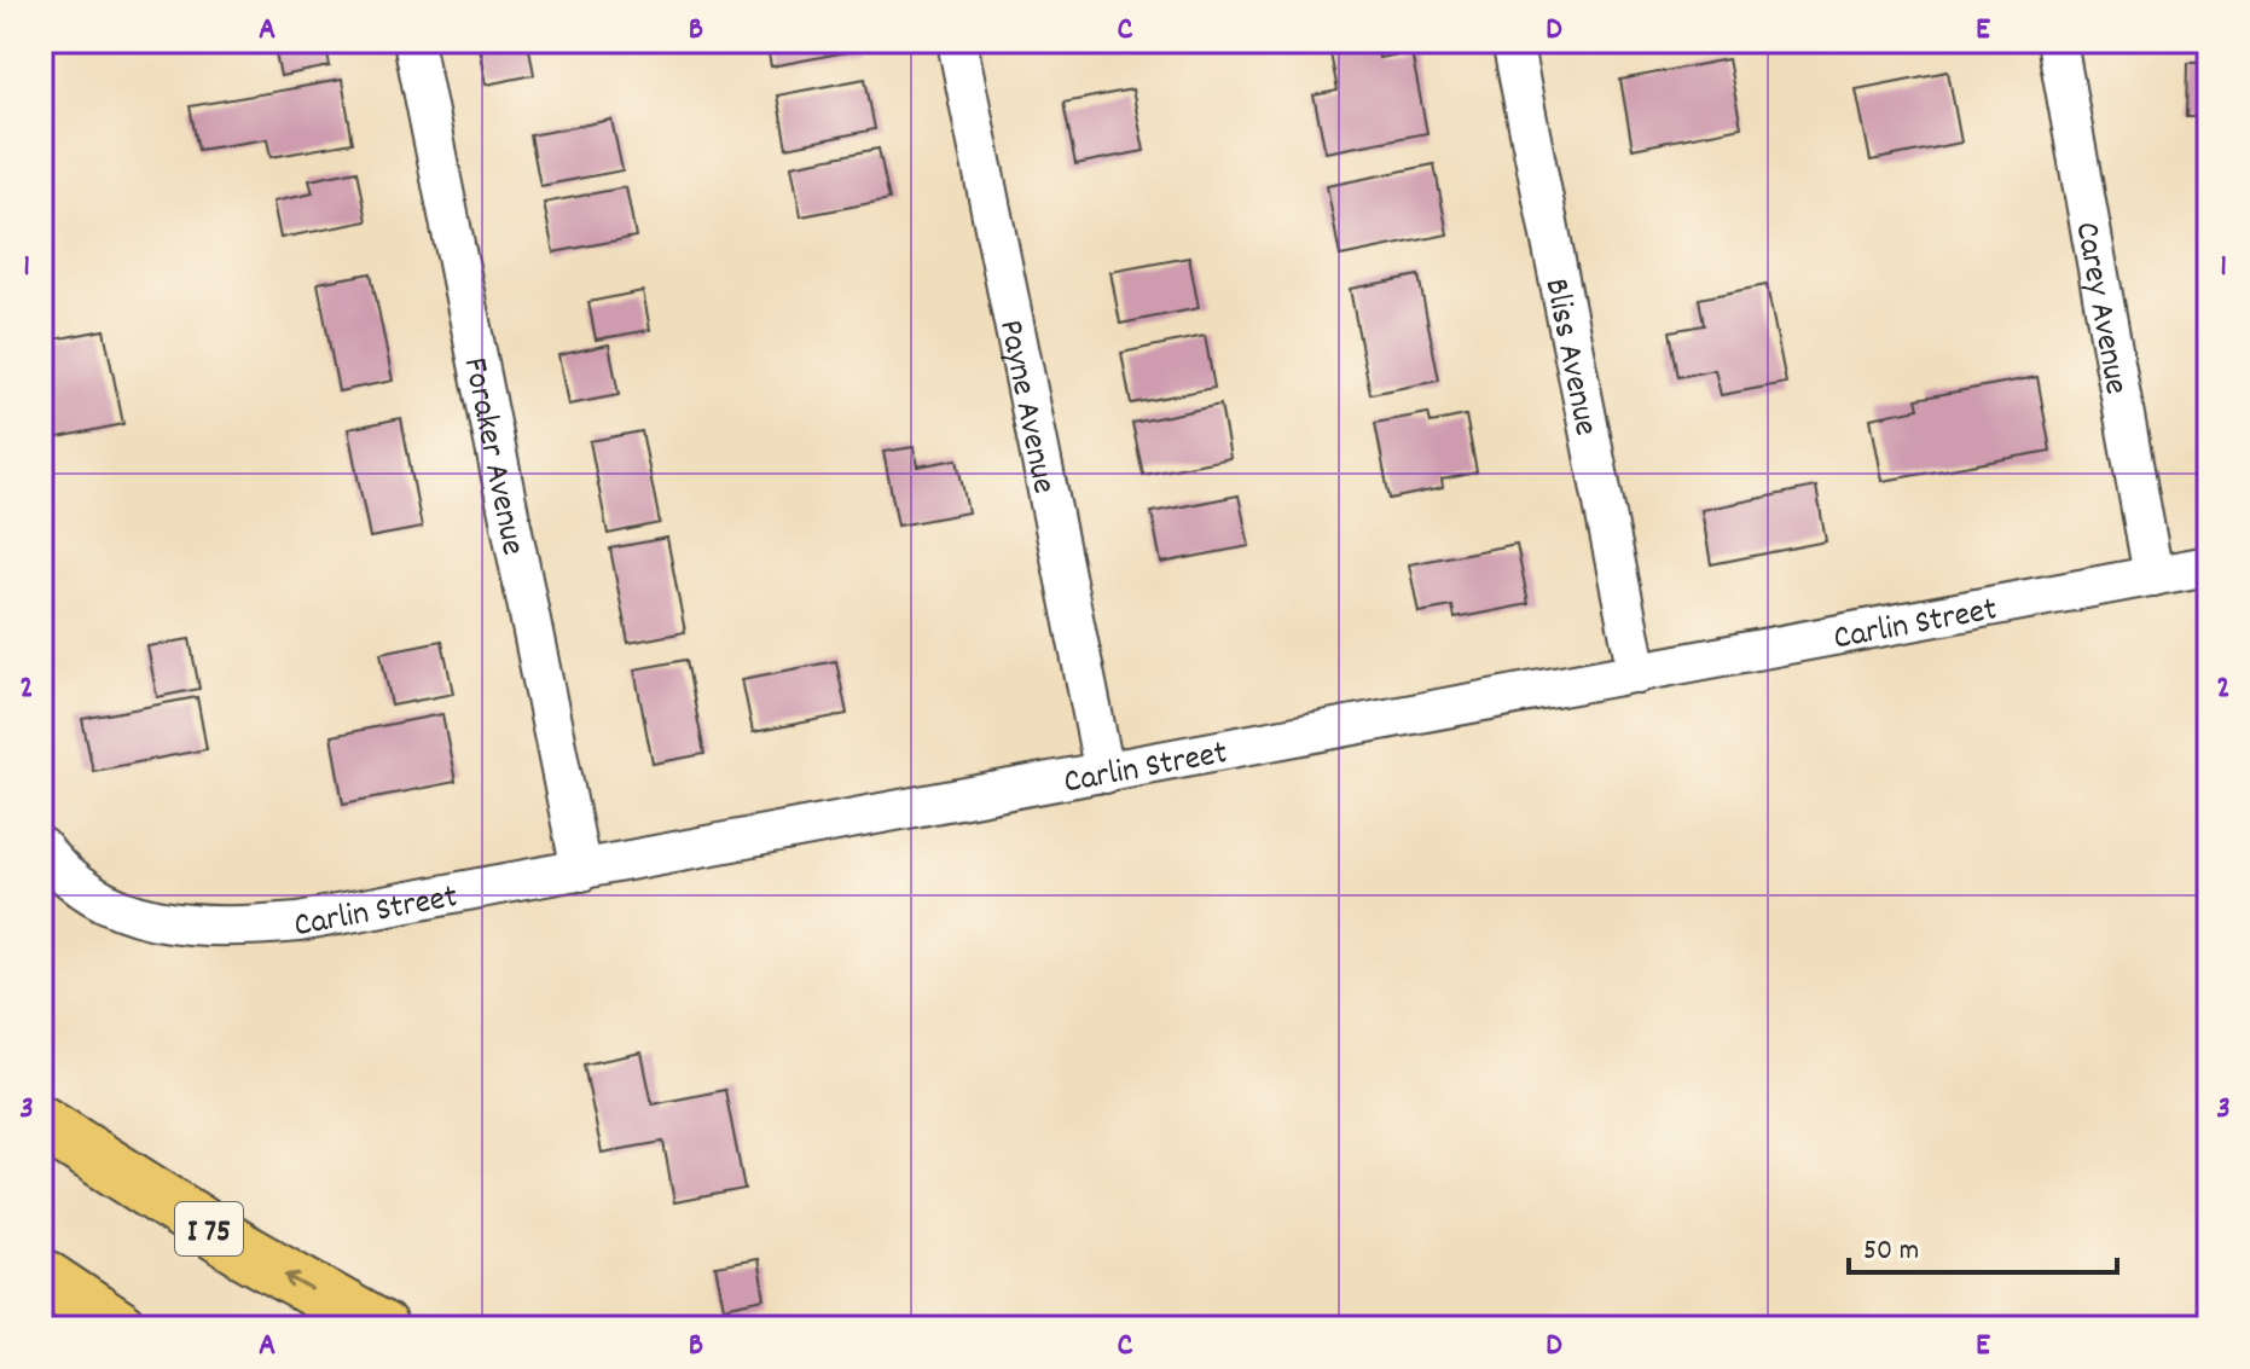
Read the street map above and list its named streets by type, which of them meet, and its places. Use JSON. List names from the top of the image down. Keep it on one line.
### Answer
{"streets":{"highway":["I 75"],"street":["Carey Avenue","Bliss Avenue","Payne Avenue","Foraker Avenue","Carlin Street"]},"crossings":[["Carey Avenue","Carlin Street"],["Bliss Avenue","Carlin Street"],["Payne Avenue","Carlin Street"],["Foraker Avenue","Carlin Street"]],"scale_bar":"50 m","grid":{"columns":["A","B","C","D","E"],"rows":["1","2","3"]}}
